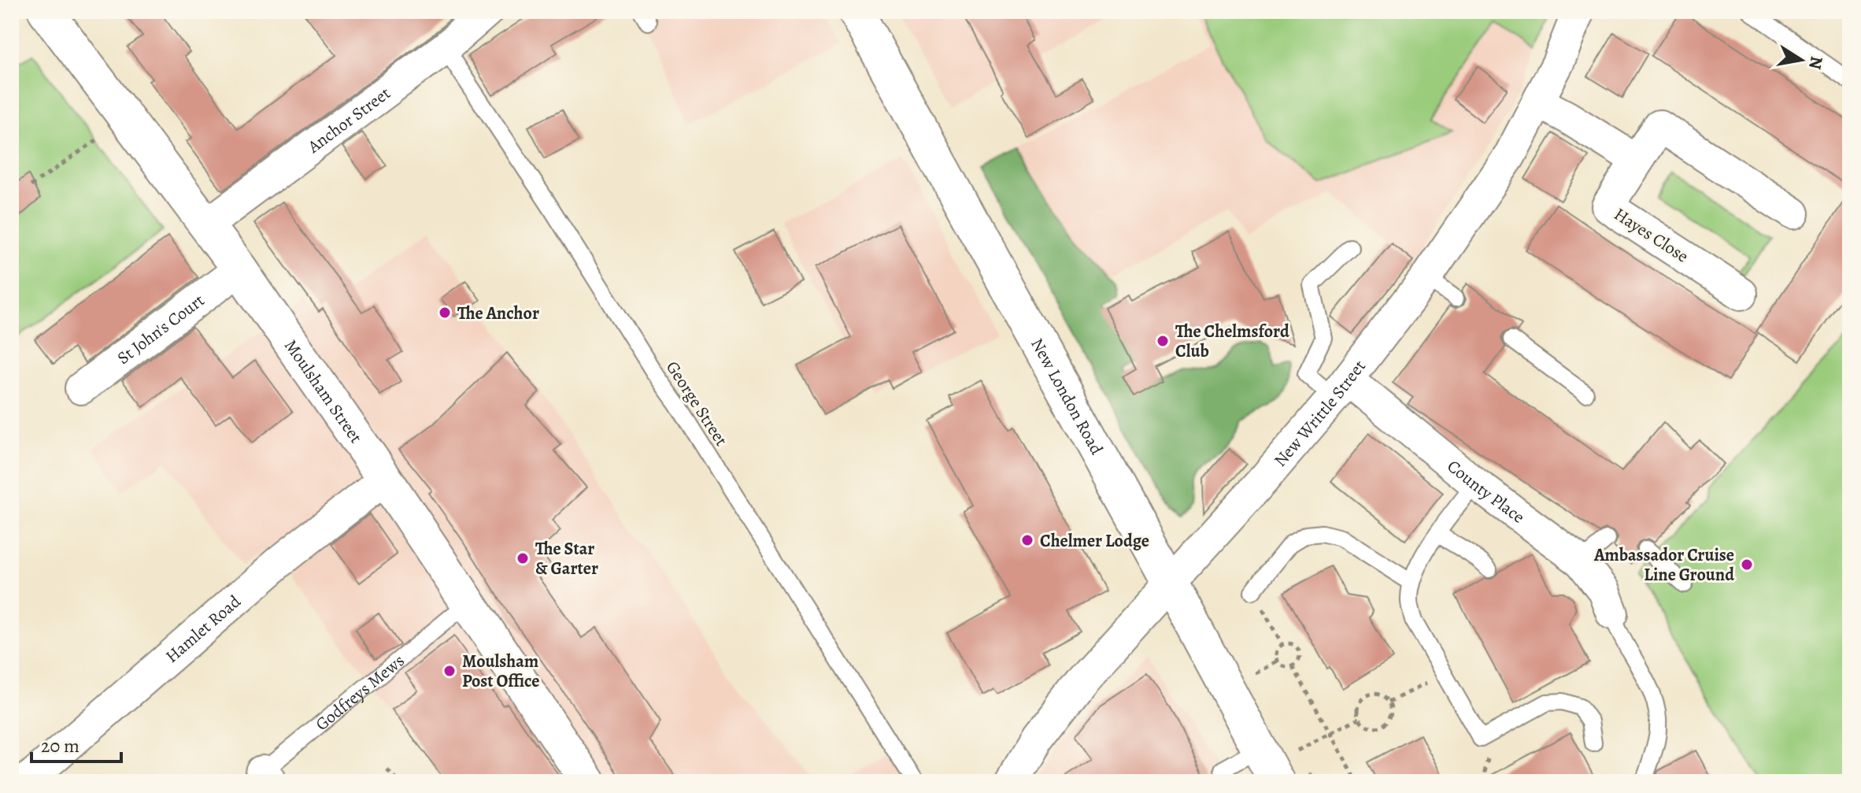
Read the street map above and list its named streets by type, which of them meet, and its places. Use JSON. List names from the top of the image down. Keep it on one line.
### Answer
{"streets":{"street":["Anchor Street","Hayes Close","St John's Court","Moulsham Street","New London Road","New Writtle Street","County Place","Hamlet Road"],"lane":["George Street","Godfreys Mews"]},"crossings":[["Anchor Street","Moulsham Street"],["Anchor Street","George Street"],["St John's Court","Moulsham Street"],["Moulsham Street","Hamlet Road"],["Moulsham Street","Godfreys Mews"],["New London Road","New Writtle Street"],["New Writtle Street","County Place"]],"places":["The Anchor","The Chelmsford Club","Chelmer Lodge","The Star & Garter","Ambassador Cruise Line Ground","Moulsham Post Office"],"scale_bar":"20 m","north":"right"}
